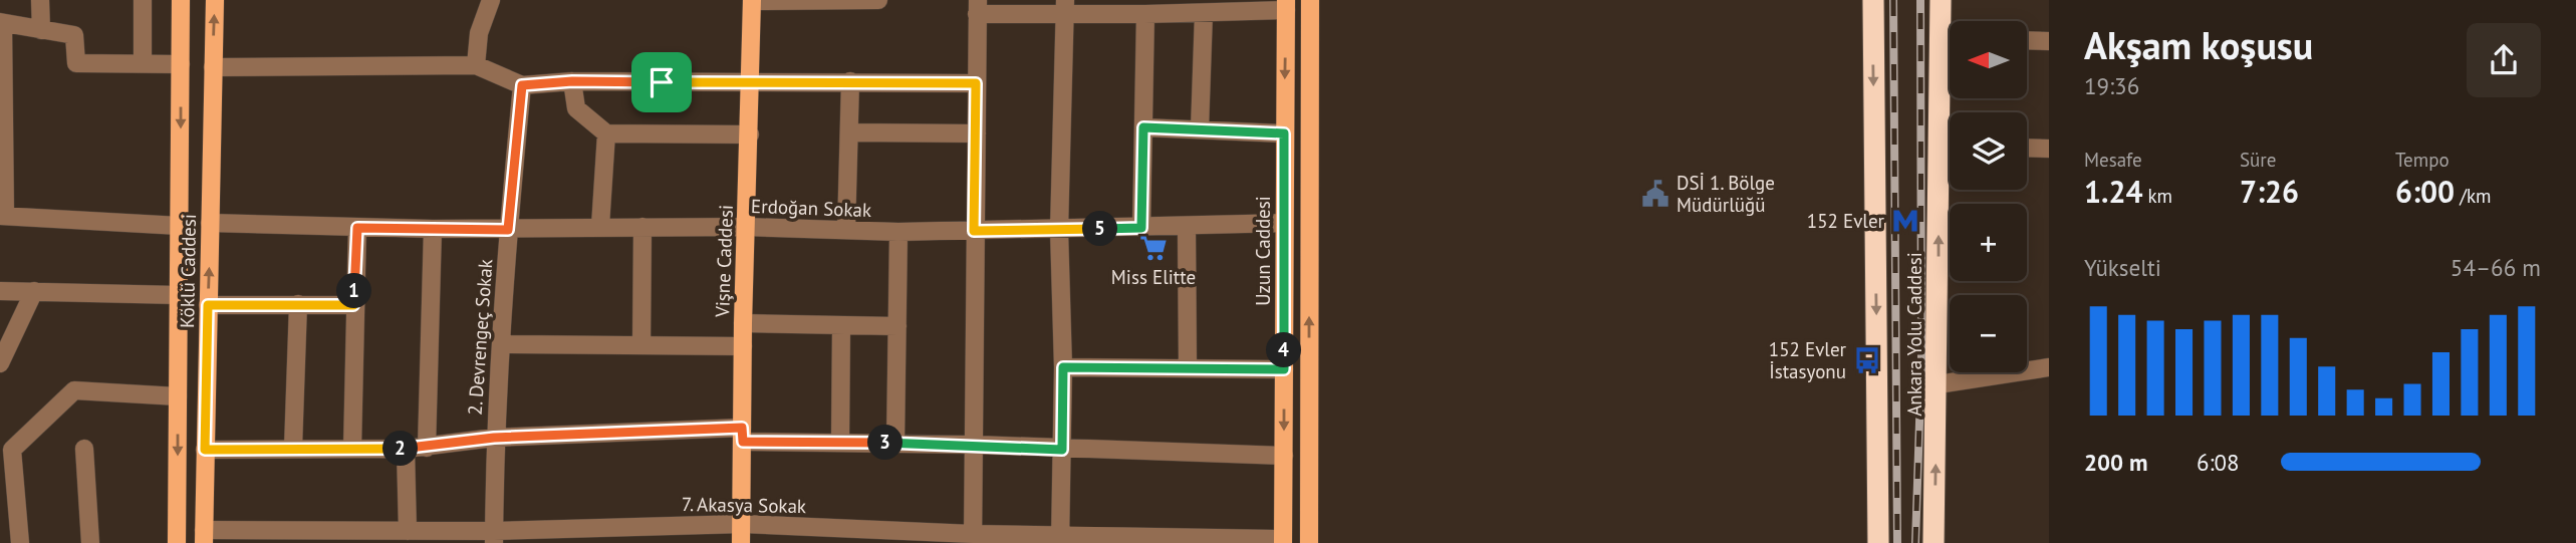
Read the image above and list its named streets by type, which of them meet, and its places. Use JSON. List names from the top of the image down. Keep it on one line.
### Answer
{"streets":{"highway":["Ankara Yolu Caddesi"],"main road":["Uzun Caddesi","Vişne Caddesi","Köklü Caddesi"],"street":["Erdoğan Sokak","2. Devrengeç Sokak","7. Akasya Sokak"]},"crossings":[["Erdoğan Sokak","Uzun Caddesi"],["Erdoğan Sokak","Vişne Caddesi"],["Erdoğan Sokak","Köklü Caddesi"],["Erdoğan Sokak","2. Devrengeç Sokak"],["Uzun Caddesi","7. Akasya Sokak"],["Vişne Caddesi","7. Akasya Sokak"],["Köklü Caddesi","7. Akasya Sokak"],["2. Devrengeç Sokak","7. Akasya Sokak"]],"places":{"public building":["DSİ 1. Bölge Müdürlüğü"],"metro station":["152 Evler"],"supermarket":["Miss Elitte"],"bus stop":["152 Evler İstasyonu"]},"north":"left","page":{"heading":["Akşam koşusu","19:36"],"map_buttons":["+","−"],"stats":[["Mesafe","1.24 km"],["Süre","7:26"],["Tempo","6:00 /km"]],"pins":["5","1","4","3","2"],"chart":["Yükselti","54–66 m"],"list":[{"name":"200 m","note":"6:08"}]}}
